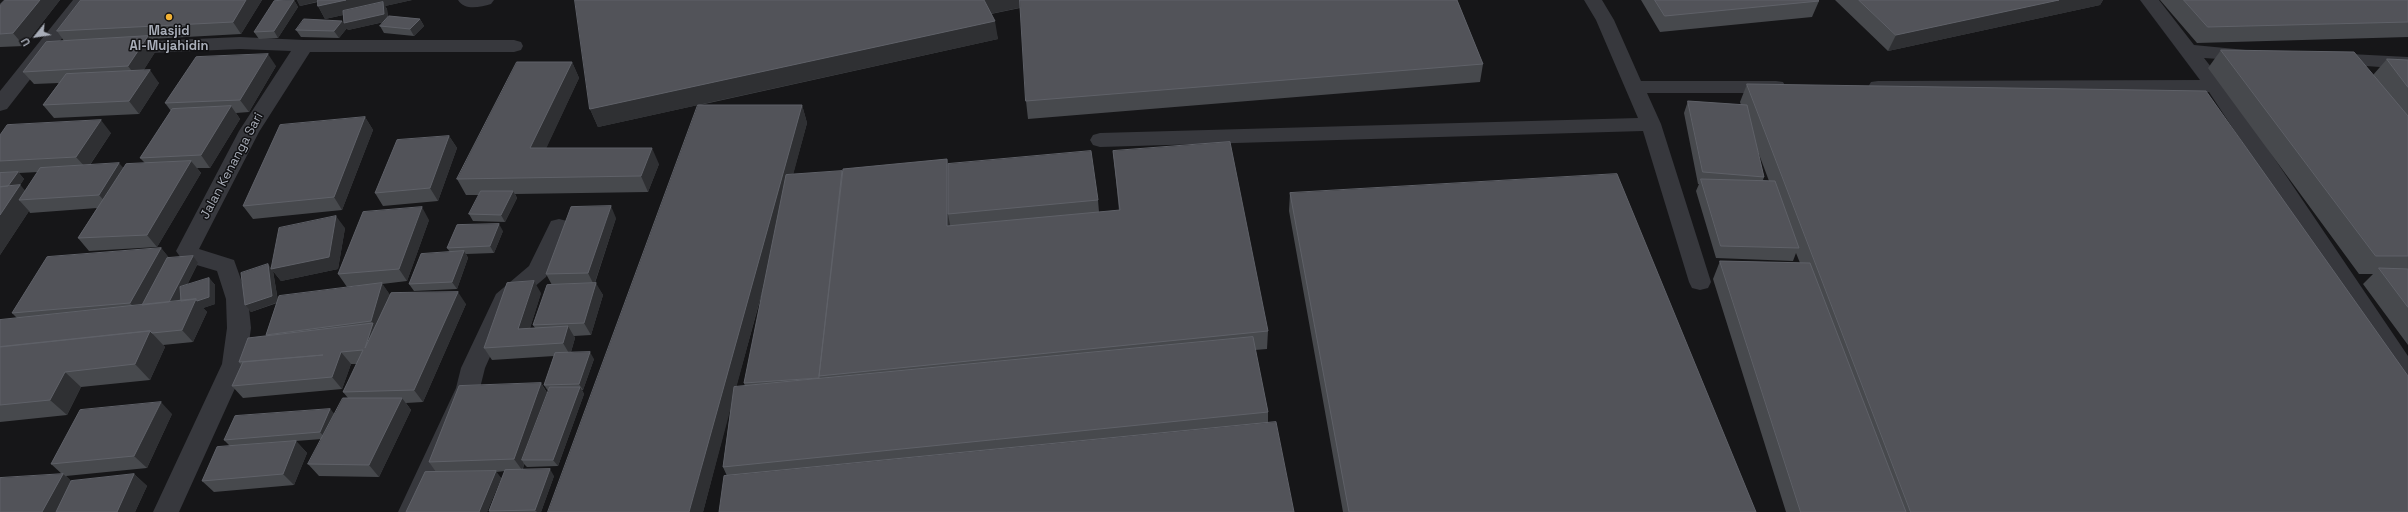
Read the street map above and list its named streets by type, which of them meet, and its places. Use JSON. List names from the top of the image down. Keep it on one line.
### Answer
{"streets":{"street":["Jalan Kenanga Sari"]},"places":["Masjid Al-Mujahidin"],"north":"bottom left"}
